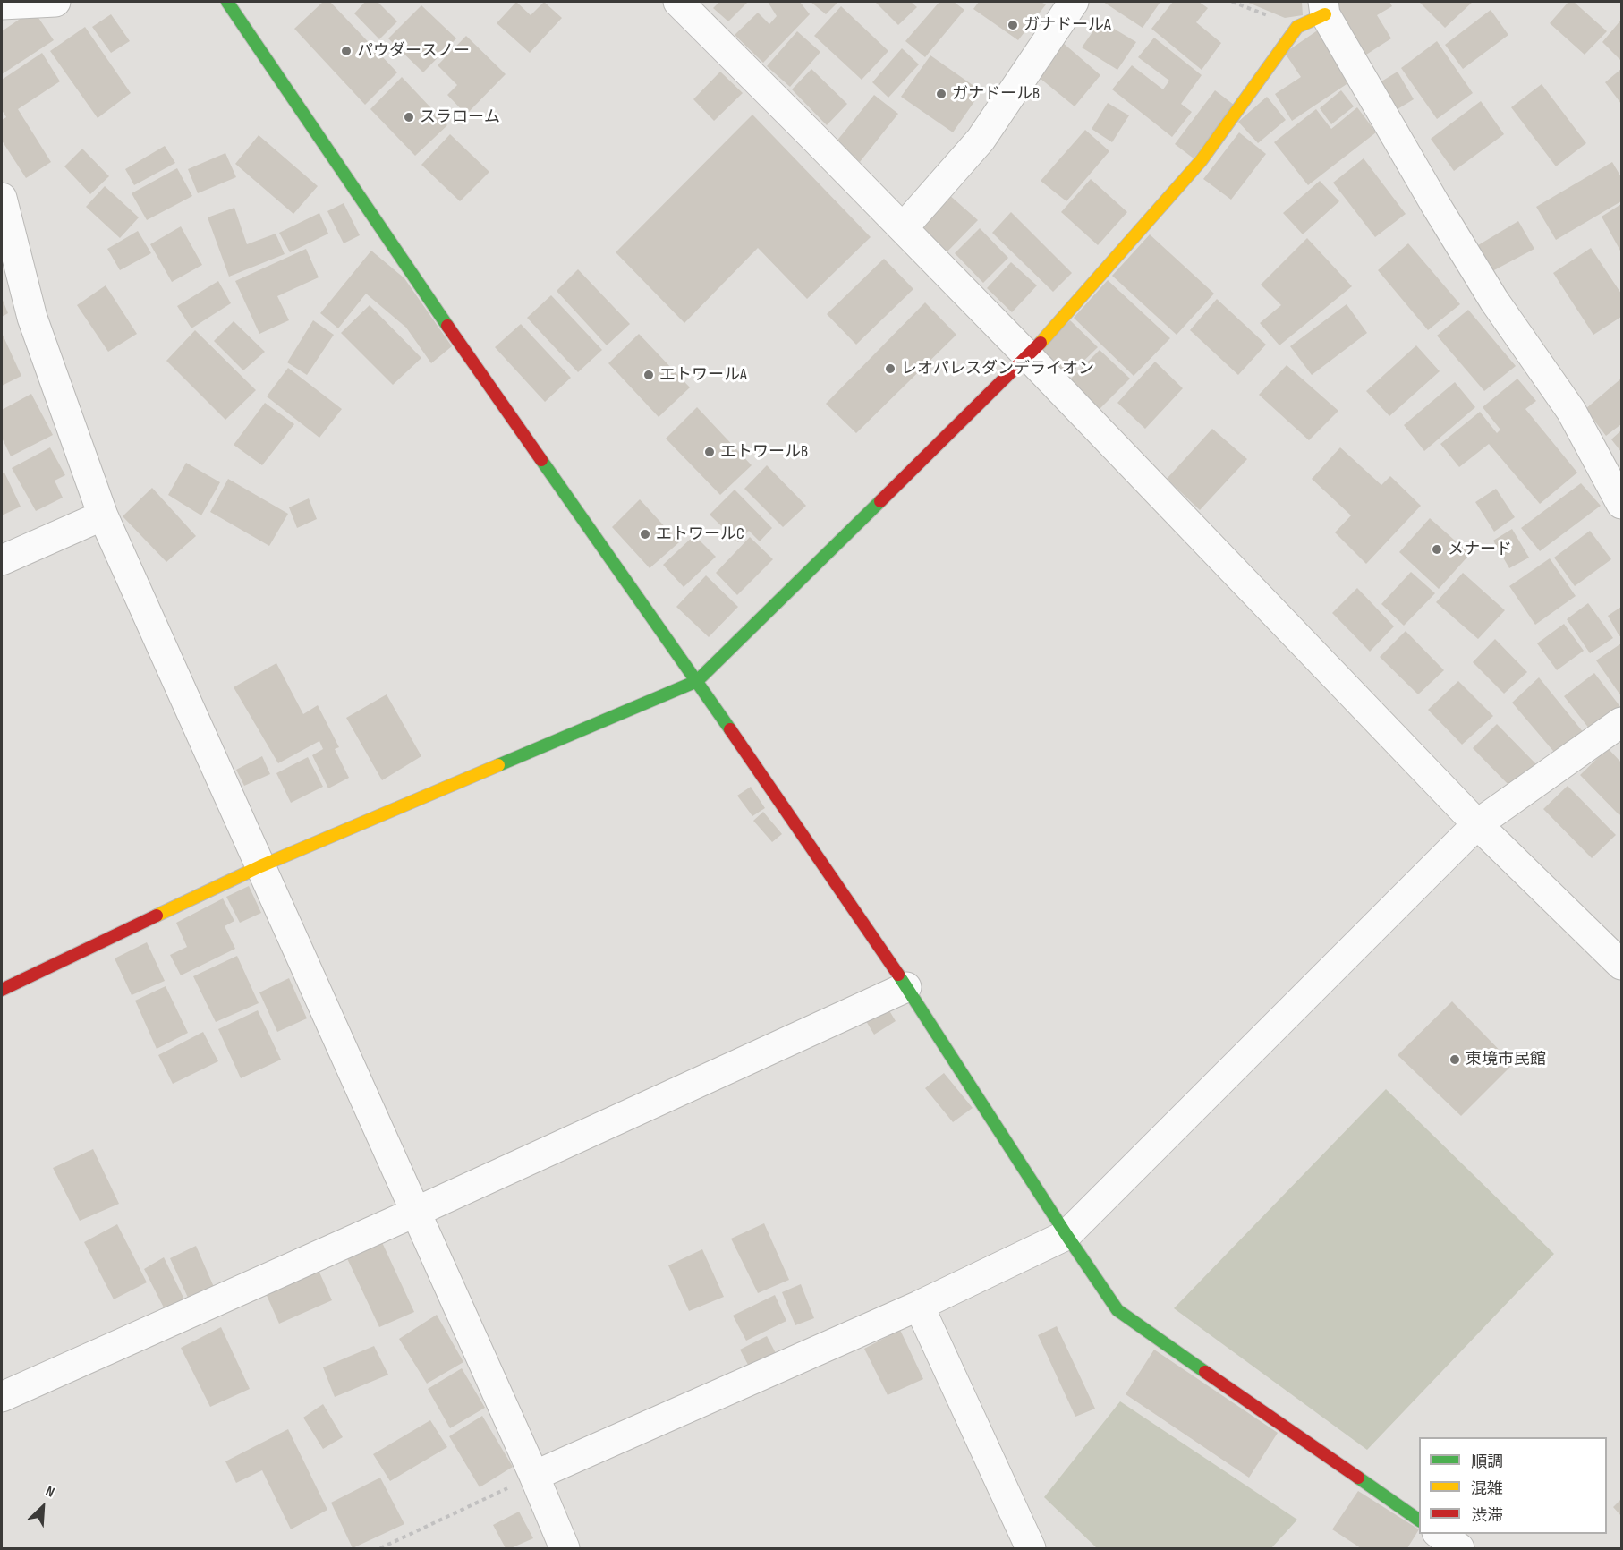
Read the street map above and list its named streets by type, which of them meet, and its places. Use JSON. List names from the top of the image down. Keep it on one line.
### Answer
{"places":["ガナドールA","パウダースノー","ガナドールB","スラローム","レオパレスダンデライオン","エトワールA","エトワールB","エトワールC","メナード","東境市民館"],"legend":["順調","混雑","渋滞"],"north":"top right"}
